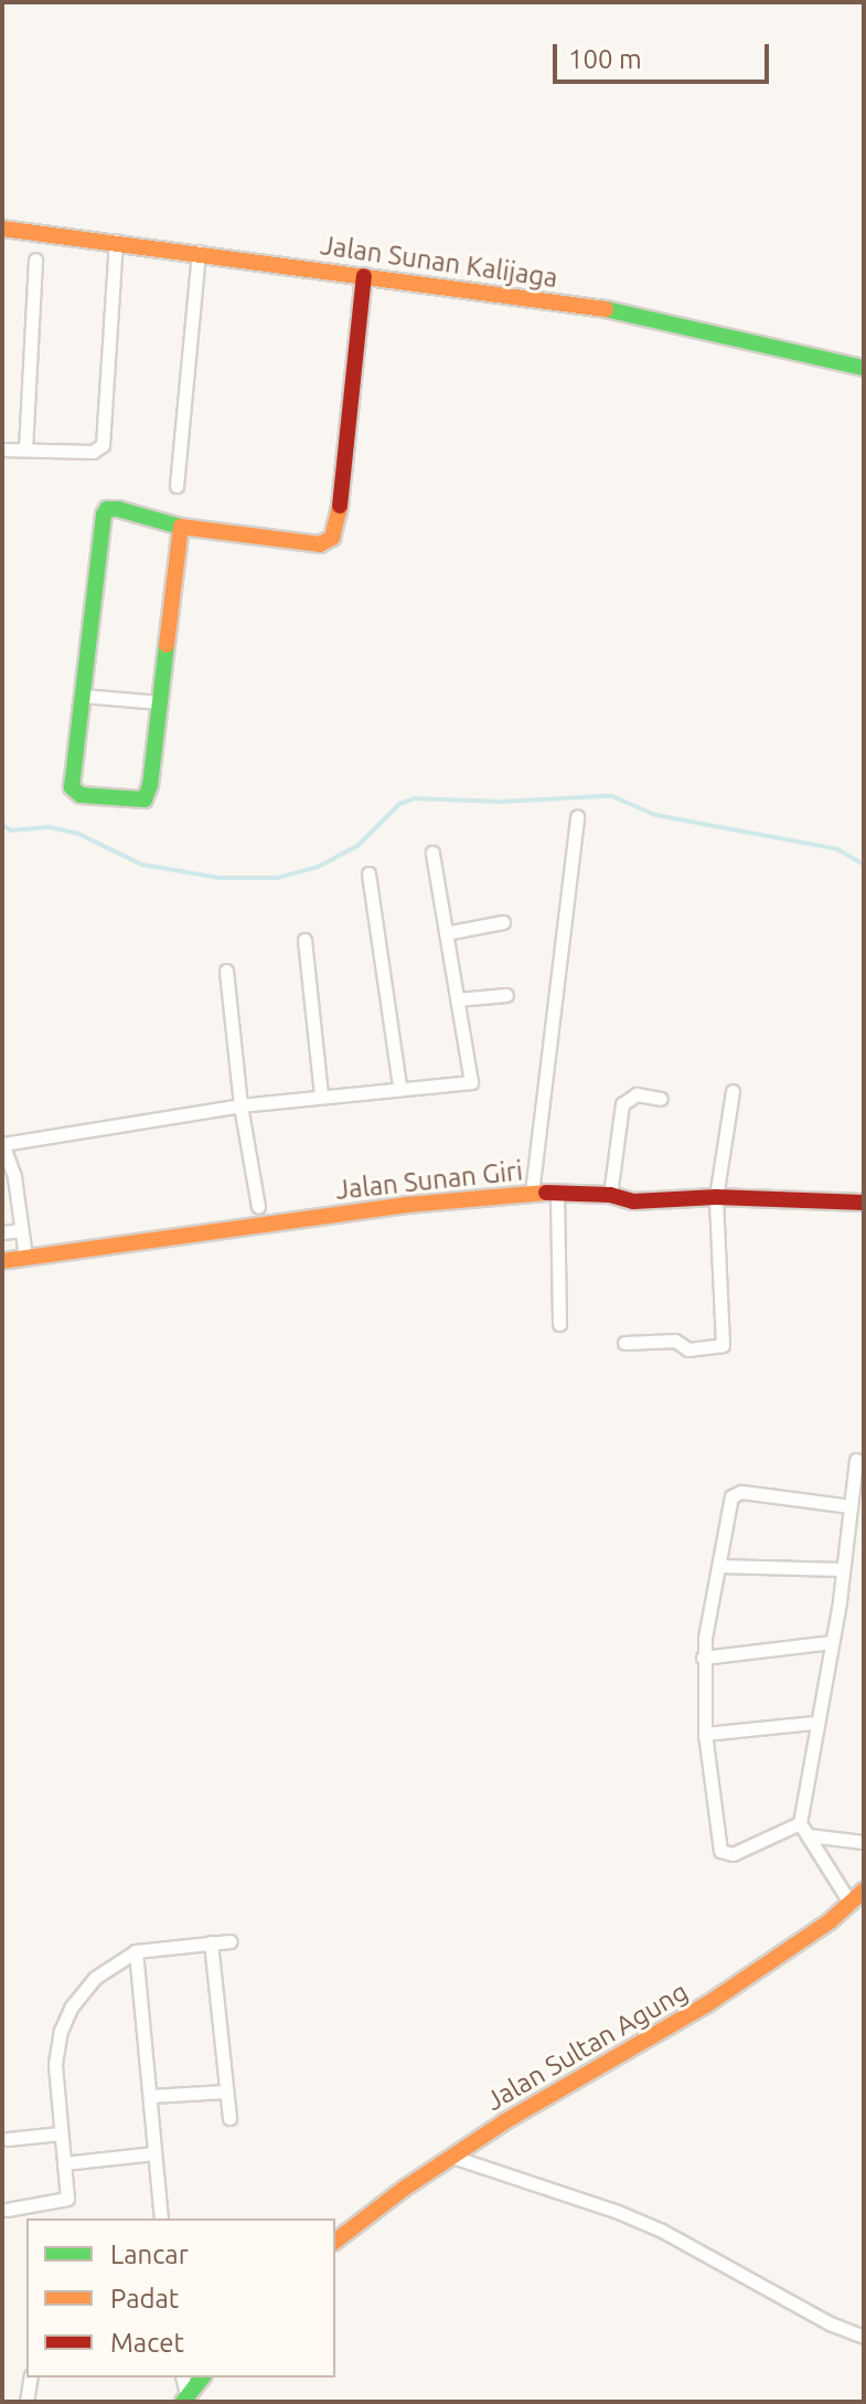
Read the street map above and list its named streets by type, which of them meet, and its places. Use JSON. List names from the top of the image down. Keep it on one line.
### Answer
{"streets":{"street":["Jalan Sunan Kalijaga","Jalan Sunan Giri","Jalan Sultan Agung"]},"legend":["Lancar","Padat","Macet"],"scale_bar":"100 m"}
